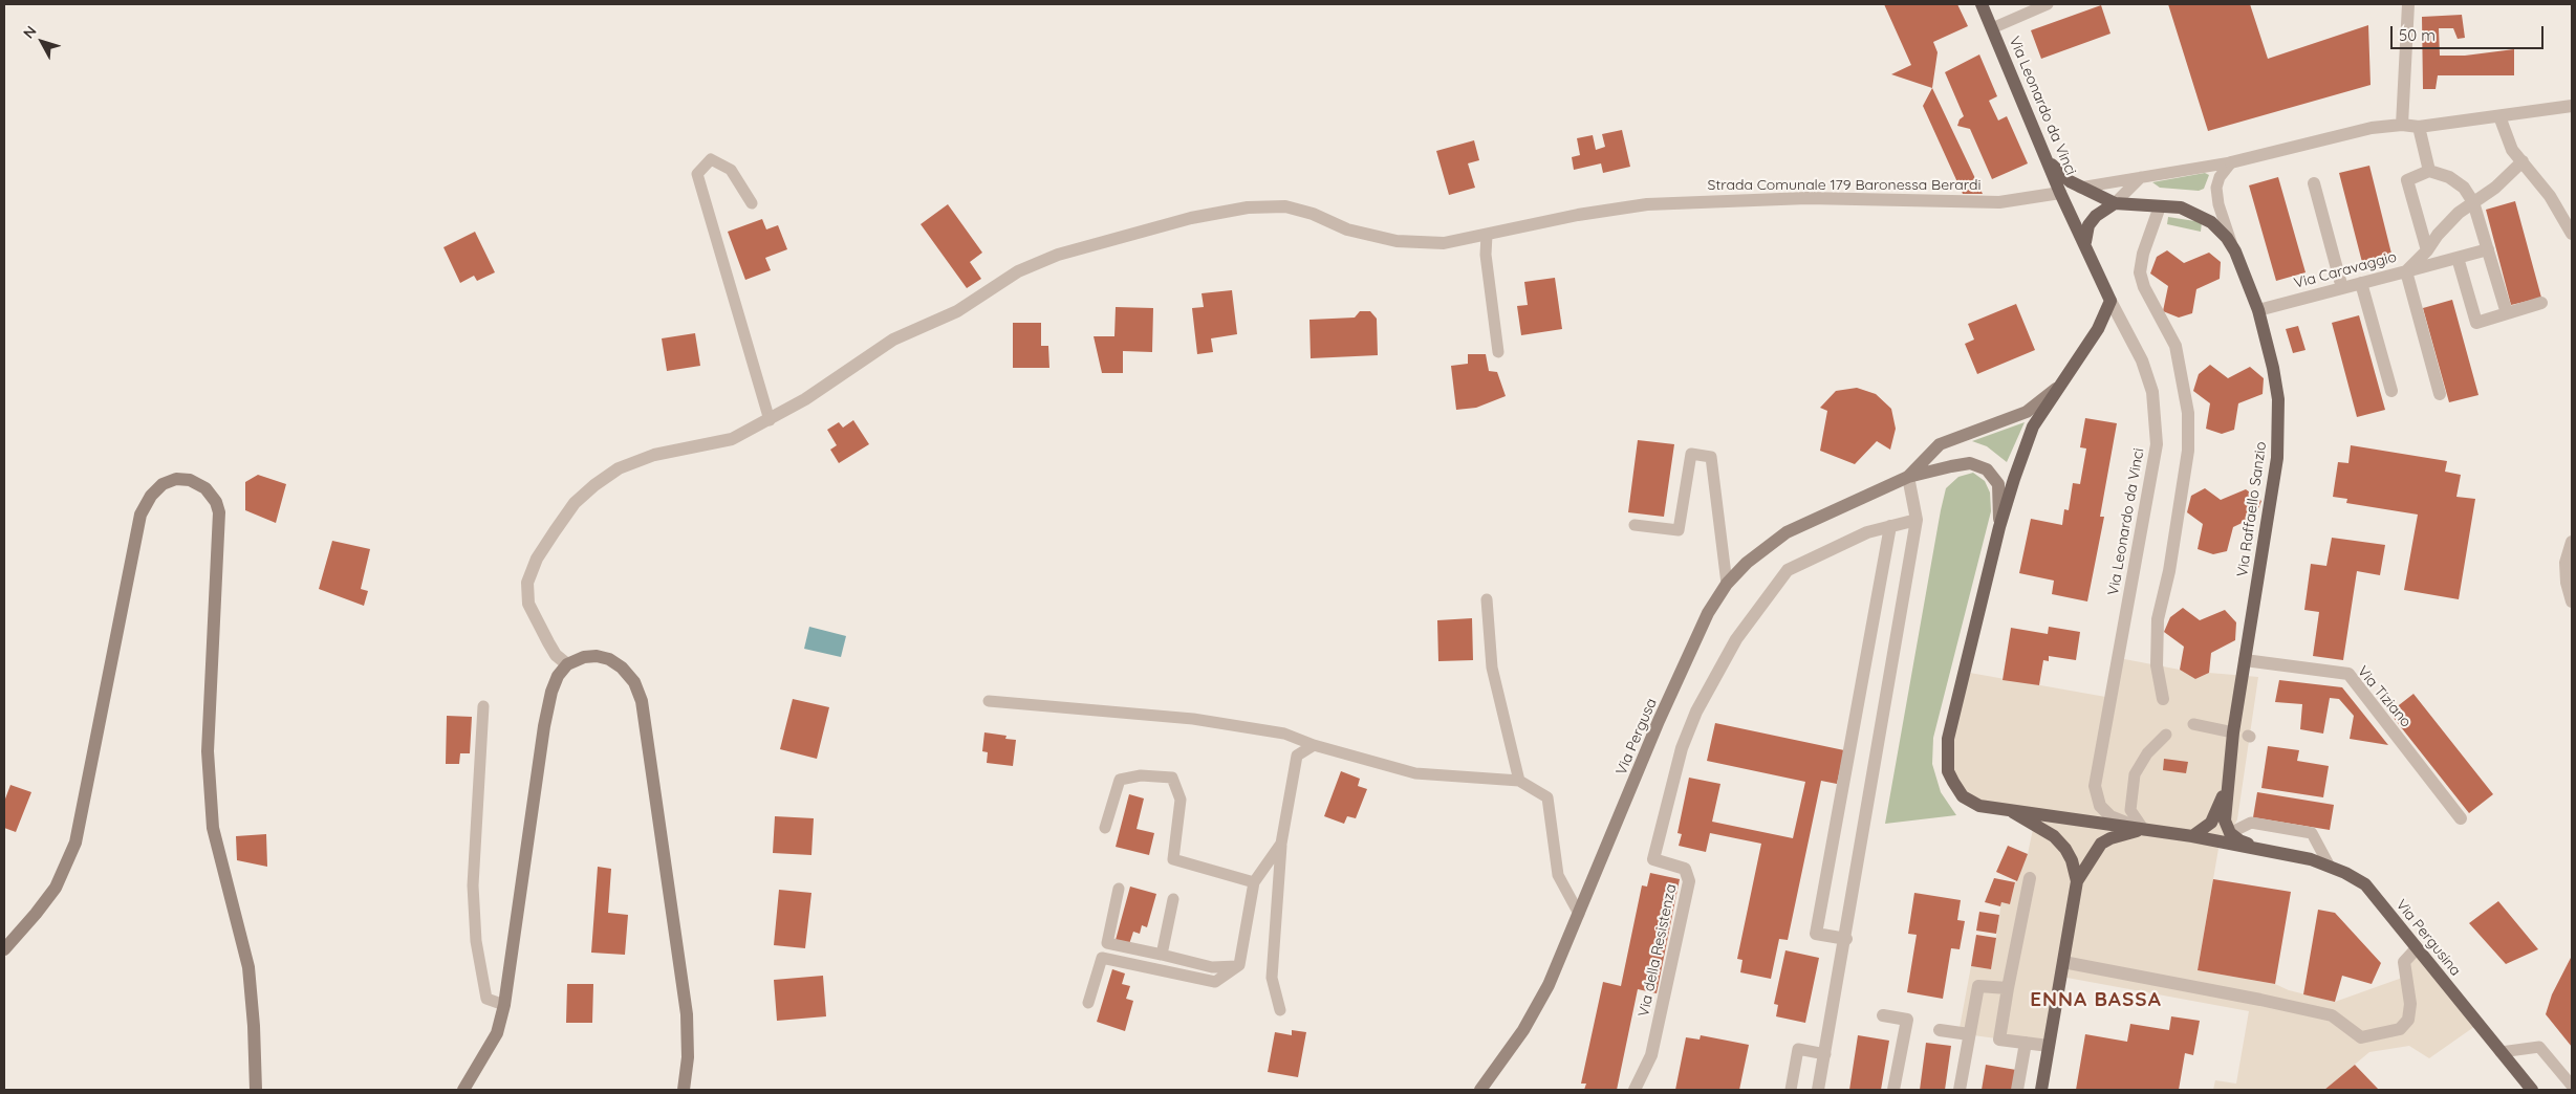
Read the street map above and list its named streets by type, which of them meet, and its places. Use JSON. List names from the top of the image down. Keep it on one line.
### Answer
{"streets":{"main road":["Via Leonardo da Vinci","Via Raffaello Sanzio","Via Pergusina"],"street":["Strada Comunale 179 Baronessa Berardi","Via Caravaggio","Via Tiziano","Via Pergusa","Via della Resistenza"]},"crossings":[["Via Leonardo da Vinci","Strada Comunale 179 Baronessa Berardi"],["Via Caravaggio","Via Raffaello Sanzio"],["Via Raffaello Sanzio","Via Tiziano"]],"districts":["ENNA BASSA"],"scale_bar":"50 m","north":"top left"}
